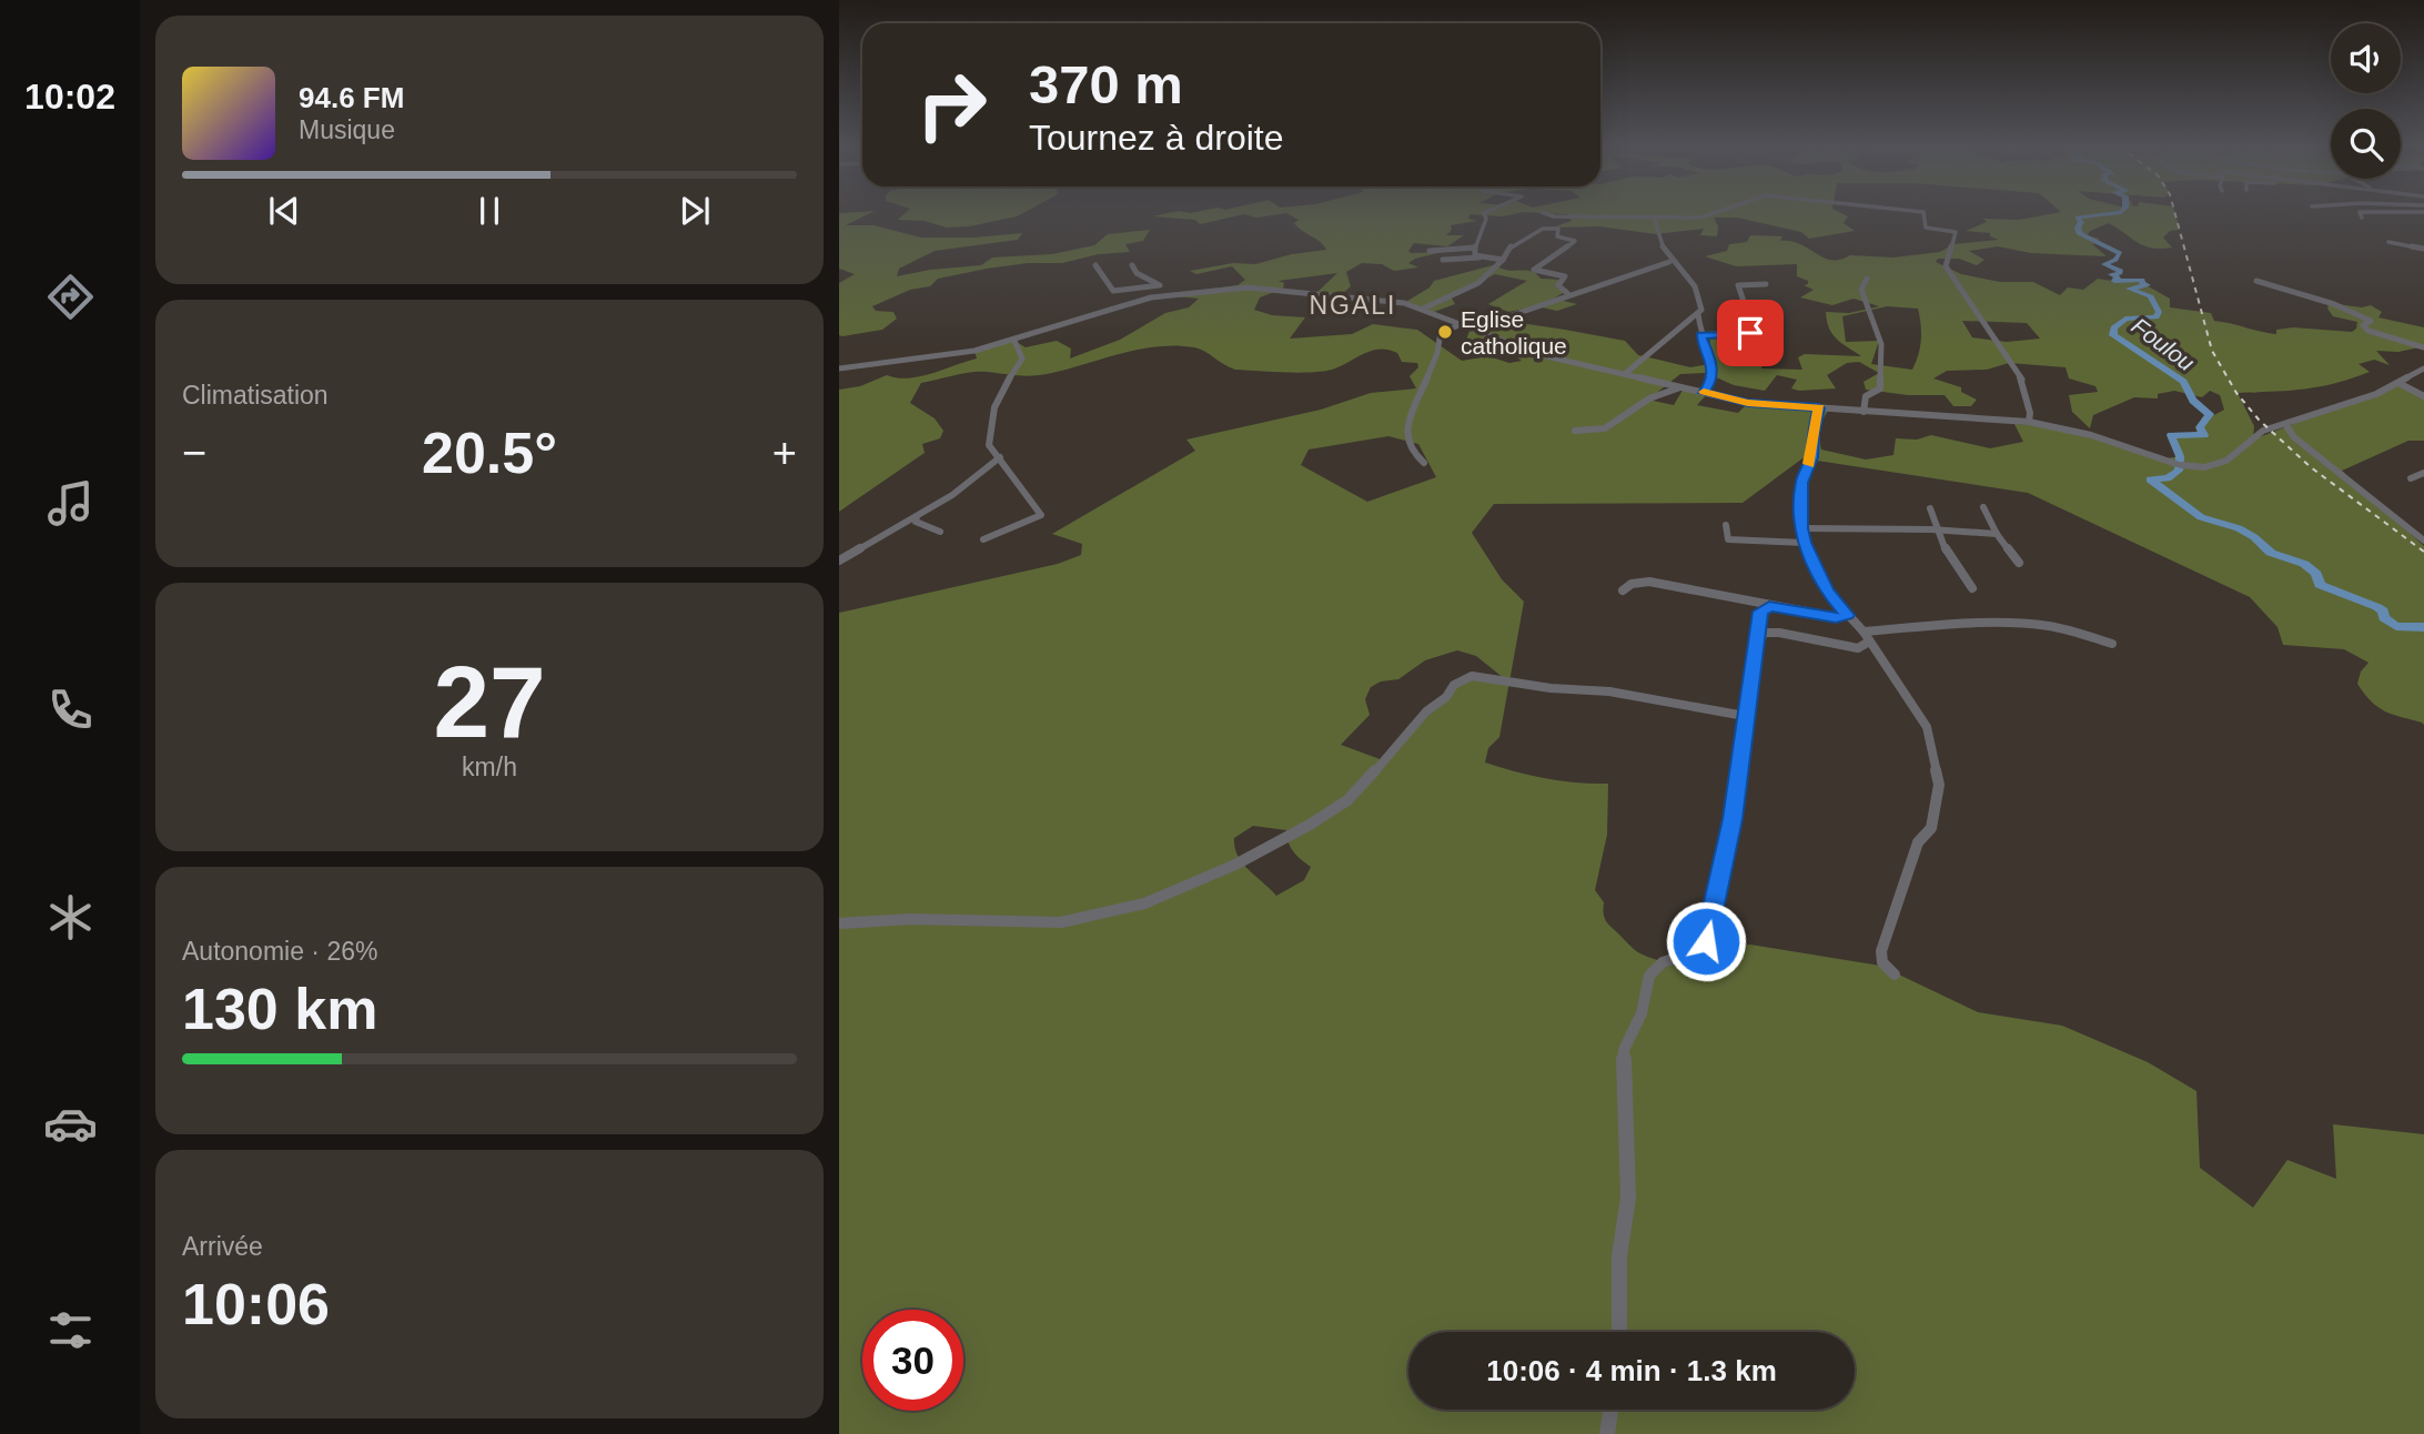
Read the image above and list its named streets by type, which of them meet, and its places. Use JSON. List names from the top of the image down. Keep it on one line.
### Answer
{"districts":["NGALI"],"water":["Foulou"],"places":["Eglise catholique"],"page":{"tabs":"10:02","turn":["370 m","Tournez à droite"],"song":["94.6 FM","Musique"],"tile":["Climatisation",["27","km/h"],["Autonomie · 26%","130 km"],["Arrivée","10:06"]],"heat":["−","20.5°","+"],"limit":"30","trip":"10:06 · 4 min · 1.3 km"}}
